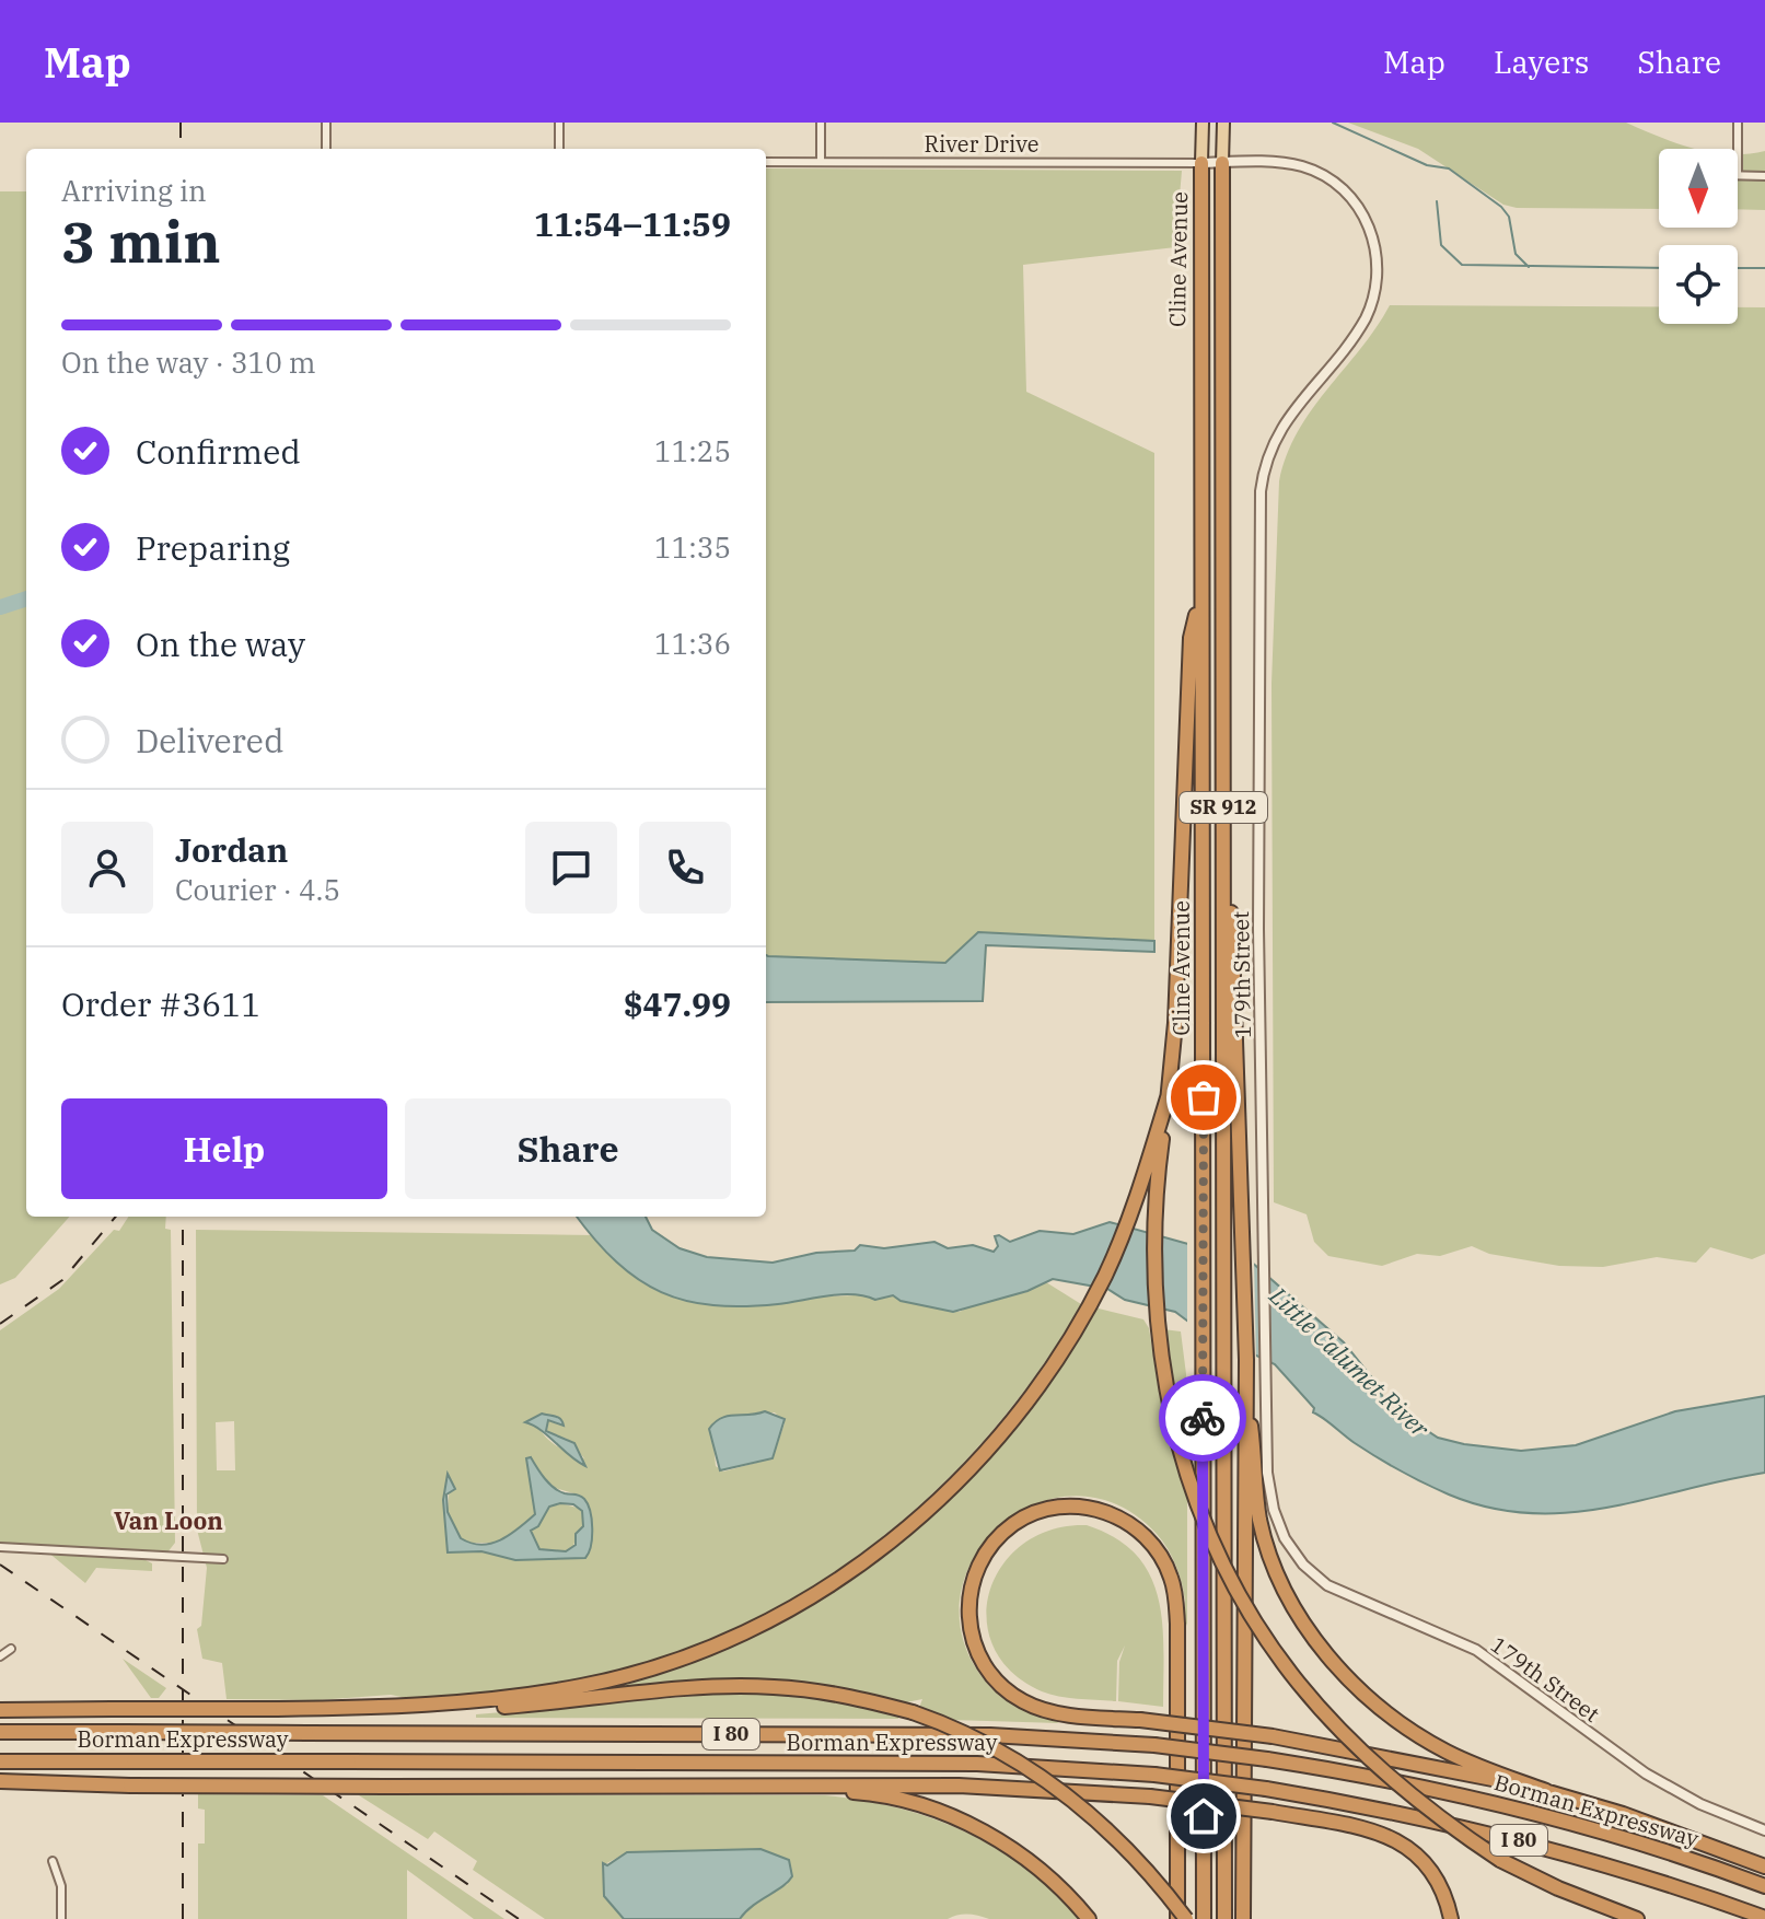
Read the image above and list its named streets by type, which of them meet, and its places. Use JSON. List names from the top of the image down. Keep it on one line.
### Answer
{"streets":{"highway":["Cline Avenue","SR 912","I 80","Borman Expressway"],"street":["River Drive","179th Street"]},"crossings":[["River Drive","Cline Avenue"],["River Drive","179th Street"],["Cline Avenue","179th Street"]],"districts":["Van Loon"],"water":["Little Calumet River"],"north":"bottom","page":{"header":"Map","nav":["Map","Layers","Share"],"heading":["3 min","Arriving in","11:54–11:59"],"panel":["Jordan","Courier · 4.5","Order #3611","$47.99"],"bar":"On the way · 310 m","list":[["Confirmed","11:25"],["Preparing","11:35"],["On the way","11:36"],"Delivered"],"buttons":["Help","Share"]}}
